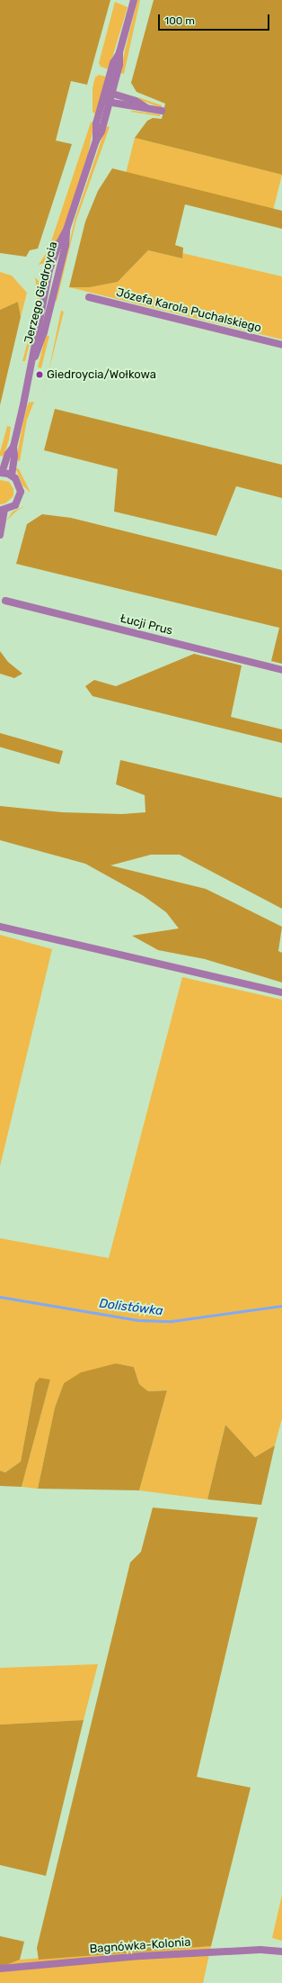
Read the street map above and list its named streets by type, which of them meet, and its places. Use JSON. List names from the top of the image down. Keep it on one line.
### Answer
{"streets":{"street":["Jerzego Giedroycia","Józefa Karola Puchalskiego","Łucji Prus","Bagnówka-Kolonia"]},"water":["Dolistówka"],"places":["Giedroycia/Wołkowa"],"scale_bar":"100 m"}
